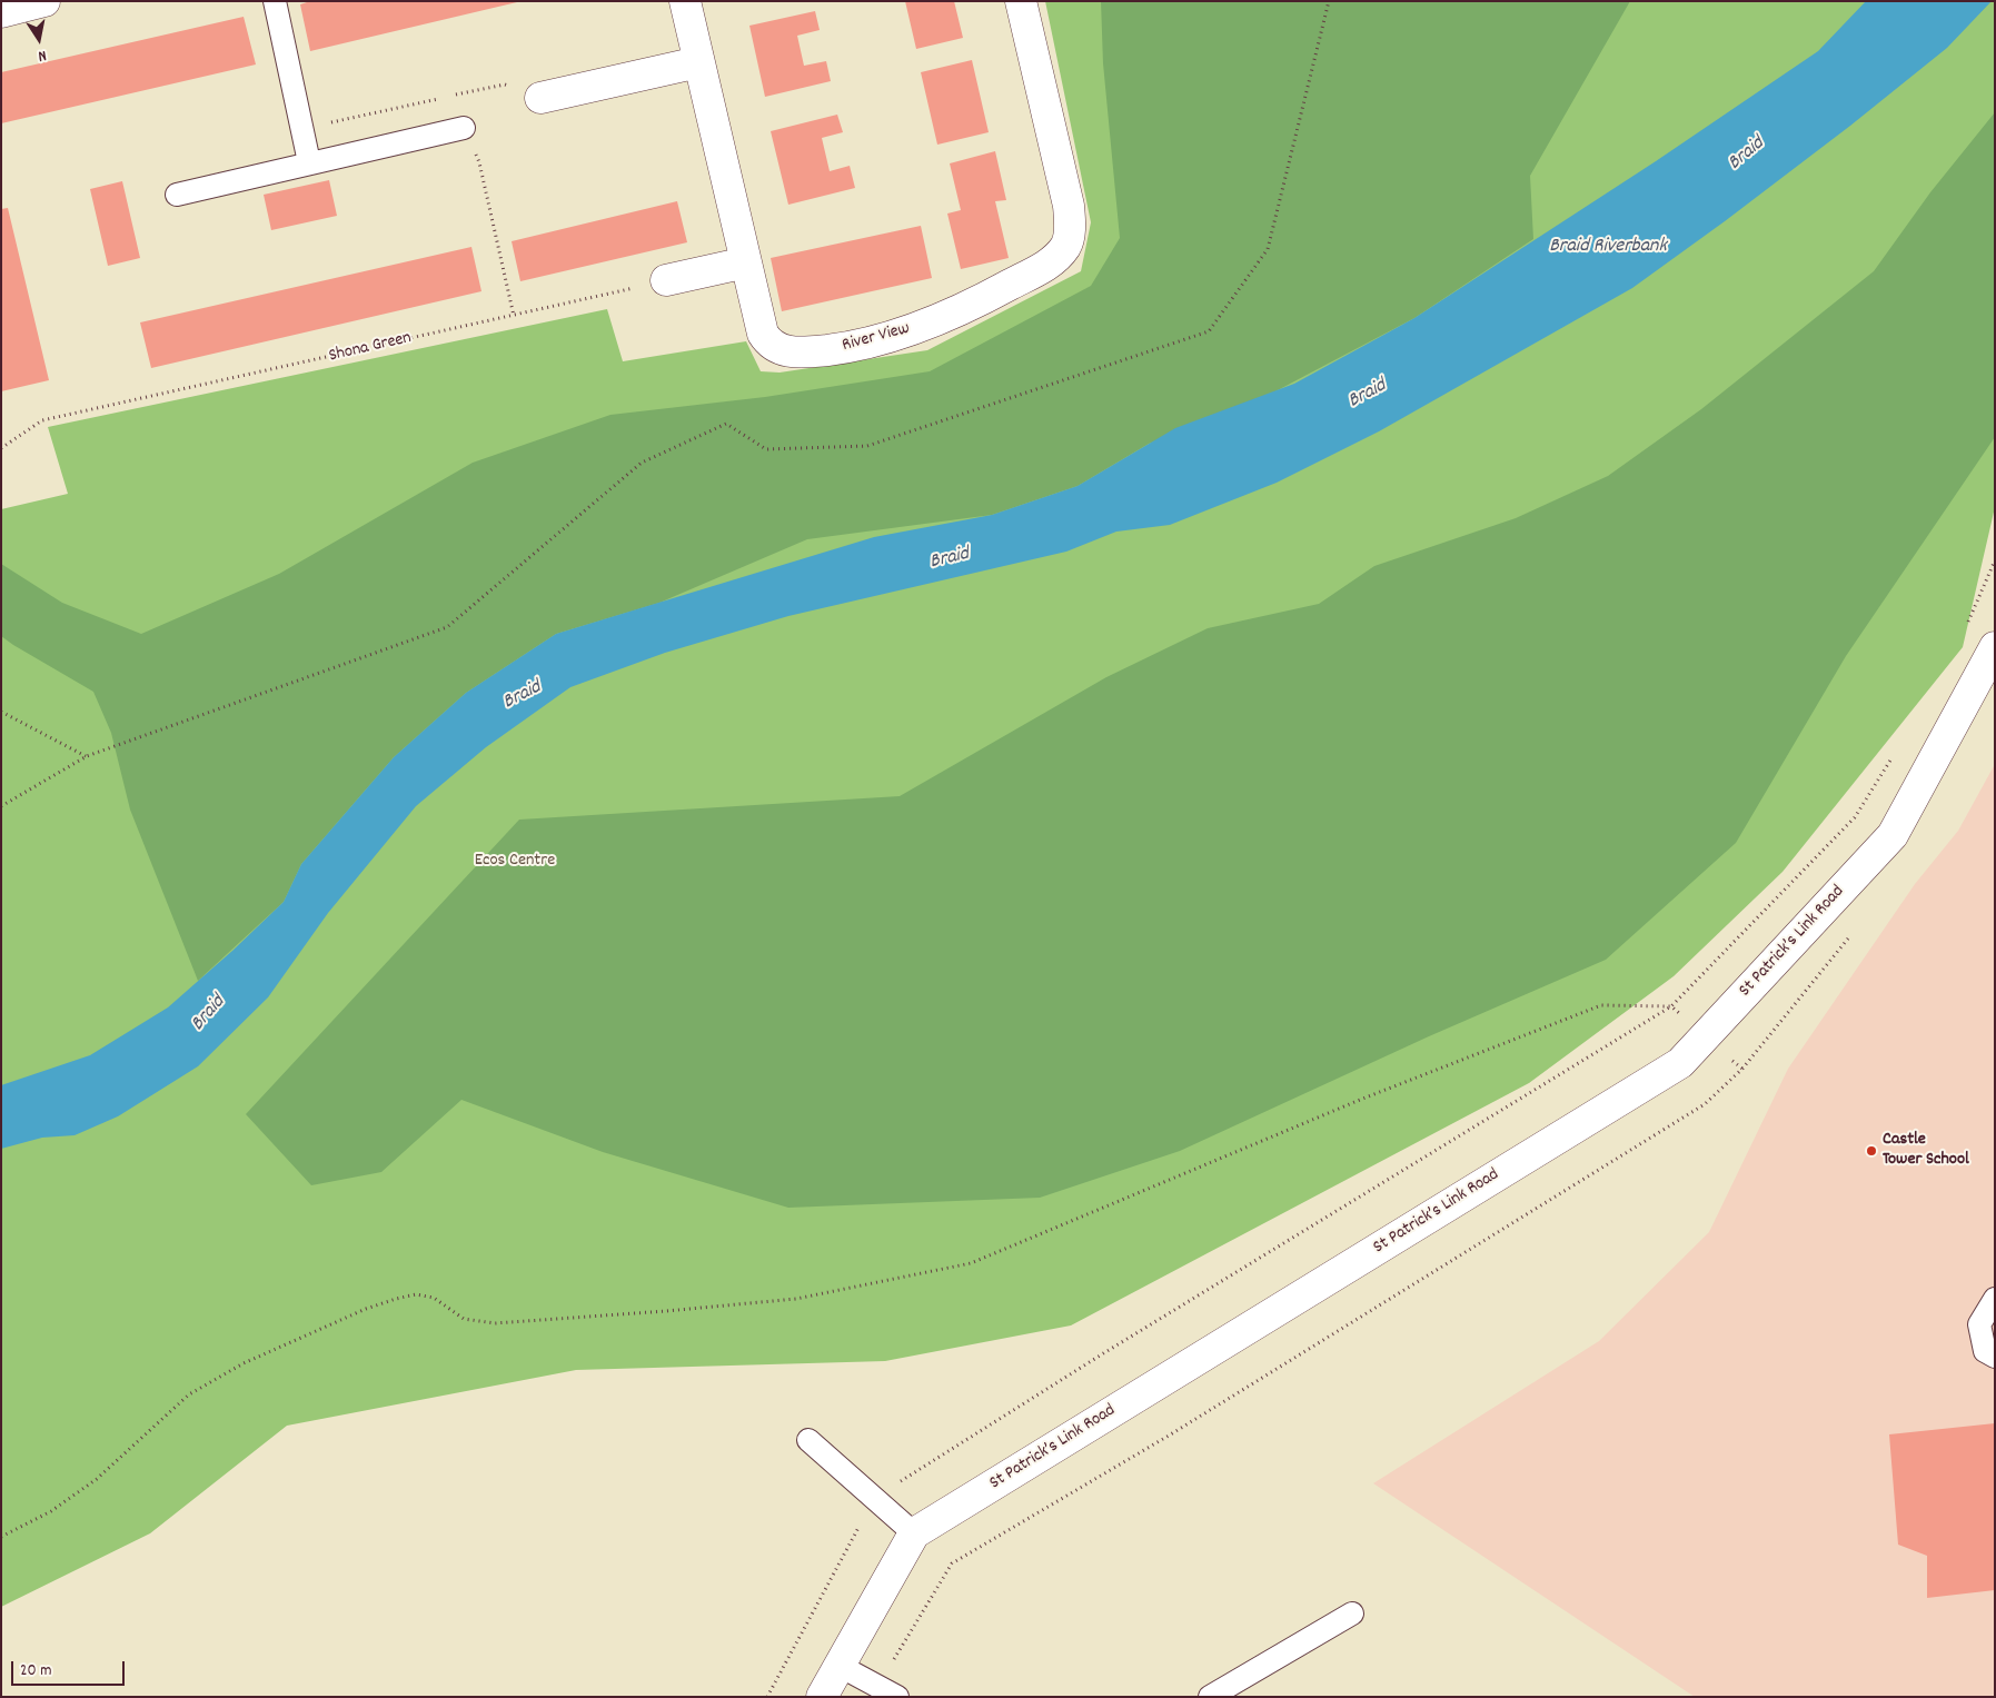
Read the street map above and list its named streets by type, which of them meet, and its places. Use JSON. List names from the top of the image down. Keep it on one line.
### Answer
{"streets":{"street":["River View","St Patrick’s Link Road"],"path":["Shona Green"]},"water":["Braid","Braid Riverbank"],"parks":["Ecos Centre"],"places":["Castle Tower School"],"scale_bar":"20 m","north":"bottom"}
